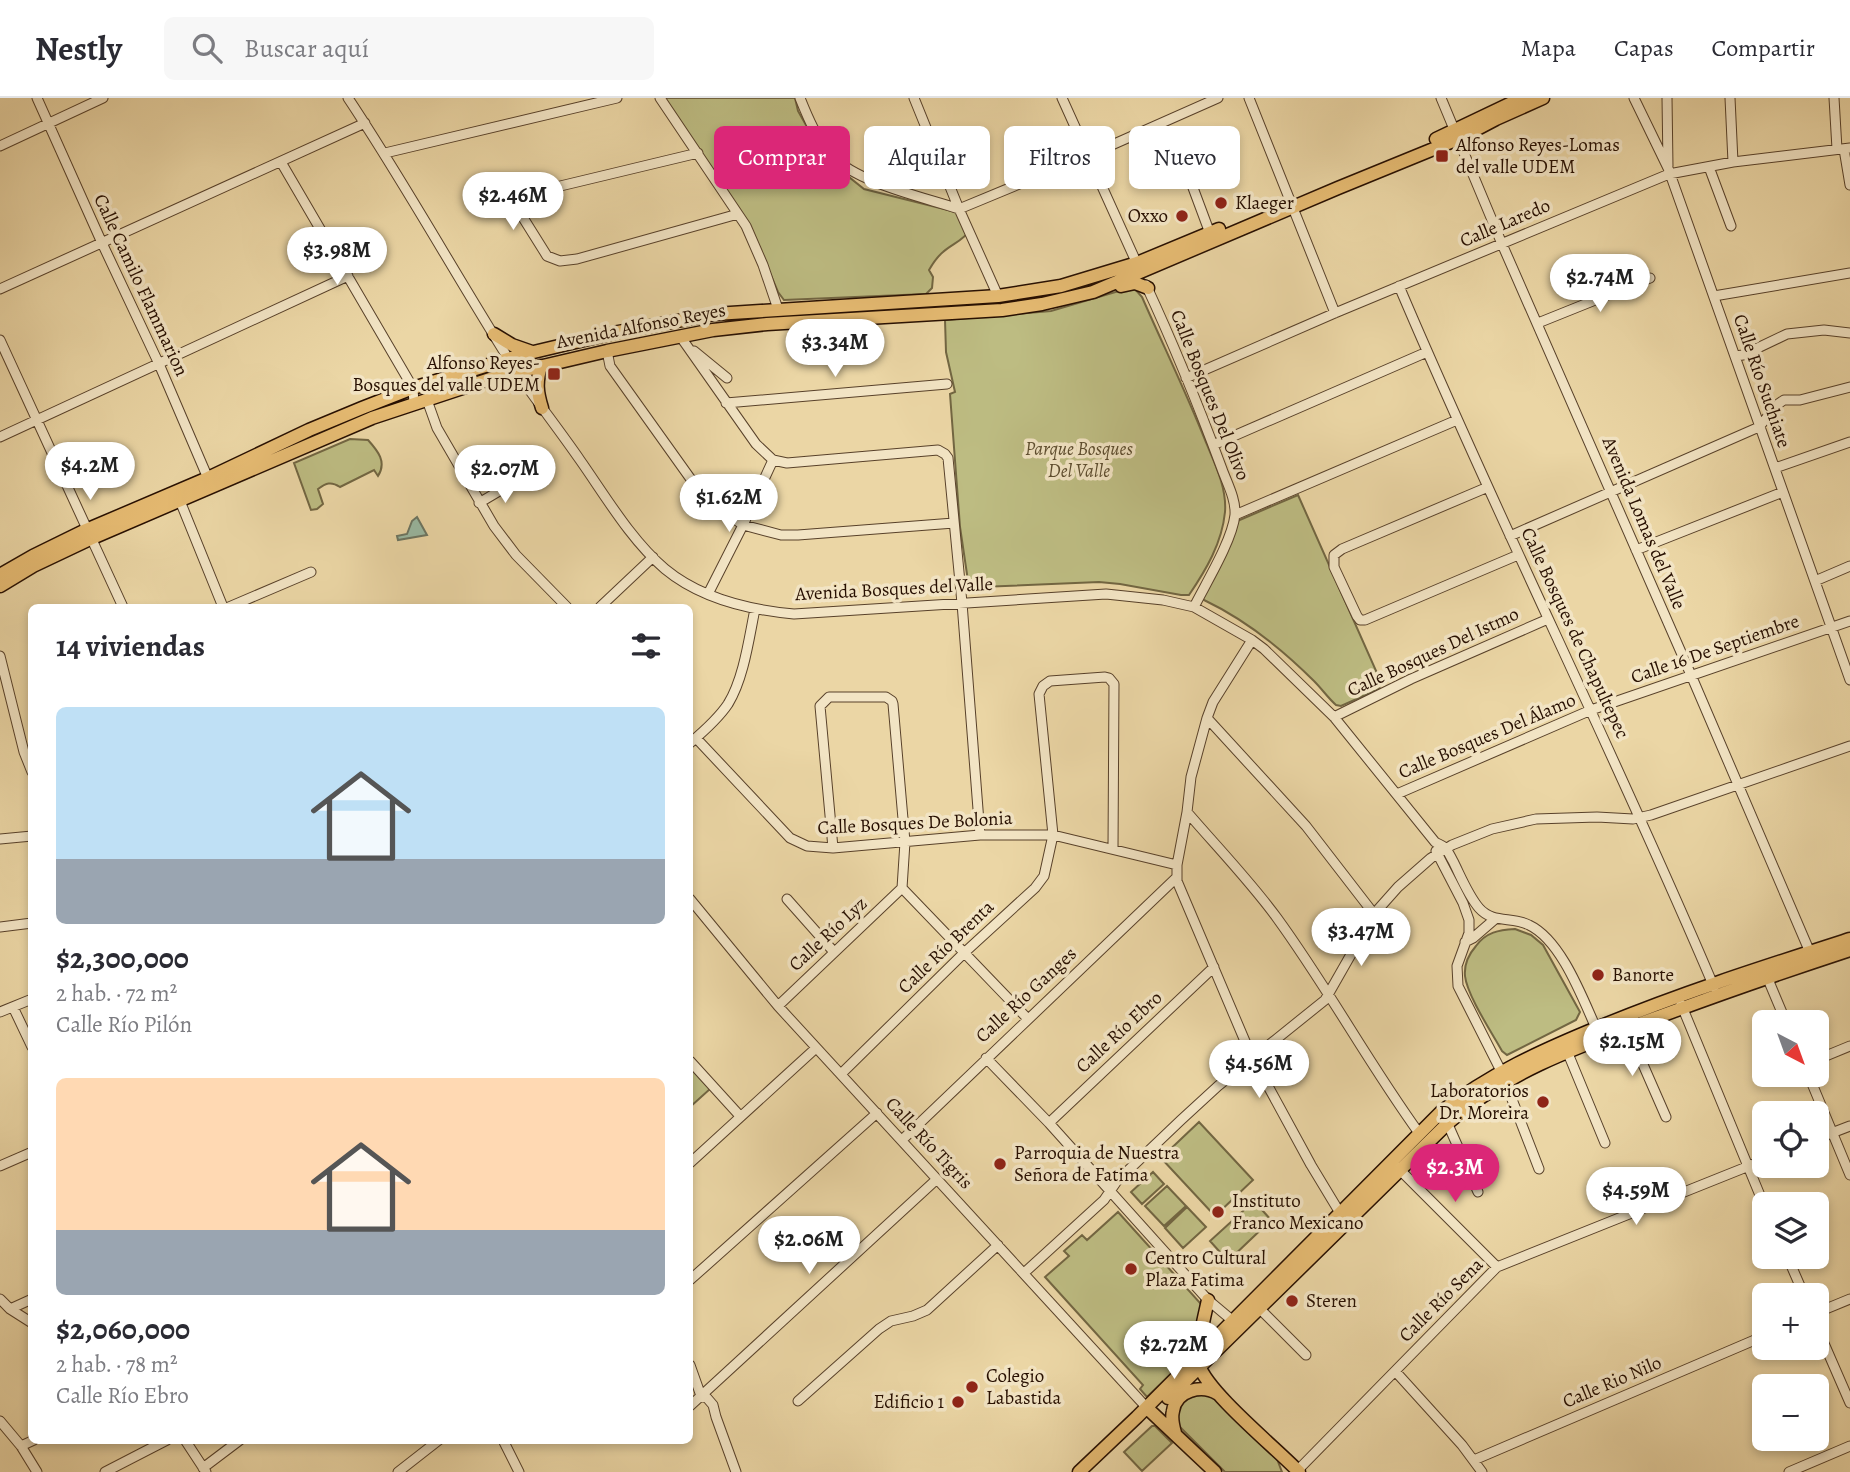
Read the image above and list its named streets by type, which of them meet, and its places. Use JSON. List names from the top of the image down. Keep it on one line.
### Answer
{"streets":{"main road":["Avenida Alfonso Reyes"],"street":["Calle Laredo","Calle Camilo Flammarion","Calle Río Suchiate","Calle Bosques Del Olivo","Avenida Lomas del Valle","Avenida Bosques del Valle","Calle Bosques de Chapultepec","Calle 16 De Septiembre","Calle Bosques Del Istmo","Calle Bosques Del Álamo","Calle Bosques De Bolonia","Calle Río Lyz","Calle Río Brenta","Calle Río Ganges","Calle Río Ebro","Calle Río Tigris","Calle Río Sena","Calle Rio Nilo"]},"crossings":[["Calle Laredo","Calle Río Suchiate"],["Calle Laredo","Calle Bosques Del Olivo"],["Calle Laredo","Avenida Lomas del Valle"],["Calle Laredo","Calle Bosques de Chapultepec"],["Calle Camilo Flammarion","Avenida Alfonso Reyes"],["Avenida Alfonso Reyes","Calle Bosques Del Olivo"],["Avenida Alfonso Reyes","Avenida Lomas del Valle"],["Avenida Alfonso Reyes","Avenida Bosques del Valle"],["Calle Río Suchiate","Calle 16 De Septiembre"],["Avenida Lomas del Valle","Calle 16 De Septiembre"],["Avenida Bosques del Valle","Calle Bosques Del Istmo"],["Avenida Bosques del Valle","Calle Bosques Del Álamo"],["Calle Bosques de Chapultepec","Calle 16 De Septiembre"],["Calle Bosques de Chapultepec","Calle Bosques Del Istmo"],["Calle Bosques de Chapultepec","Calle Bosques Del Álamo"],["Calle 16 De Septiembre","Calle Bosques Del Álamo"],["Calle Bosques De Bolonia","Calle Río Brenta"],["Calle Río Lyz","Calle Río Tigris"],["Calle Río Brenta","Calle Río Tigris"],["Calle Río Ganges","Calle Río Tigris"]],"parks":["Parque Bosques Del Valle"],"places":{"transit":["Alfonso Reyes-Lomas del valle UDEM","Alfonso Reyes- Bosques del valle UDEM"],"other":["Klaeger","Oxxo","Banorte","Laboratorios Dr. Moreira","Parroquia de Nuestra Señora de Fatima","Instituto Franco Mexicano","Centro Cultural Plaza Fatima","Steren","Colegio Labastida","Edificio 1"]},"north":"bottom right","page":{"header":"Nestly","search":"Buscar aquí","nav":["Mapa","Capas","Compartir"],"chip":["Comprar","Alquilar","Filtros","Nuevo"],"price":["$2.46M","$3.98M","$2.74M","$3.34M","$4.2M","$2.07M","$1.62M","$3.47M","$2.15M","$4.56M","$2.3M","$4.59M","$2.06M","$2.72M"],"heading":"14 viviendas","list":[{"name":"$2,300,000","note":"2 hab. · 72 m² · Calle Río Pilón"},{"name":"$2,060,000","note":"2 hab. · 78 m² · Calle Río Ebro"}],"map_buttons":["+","−"]}}
